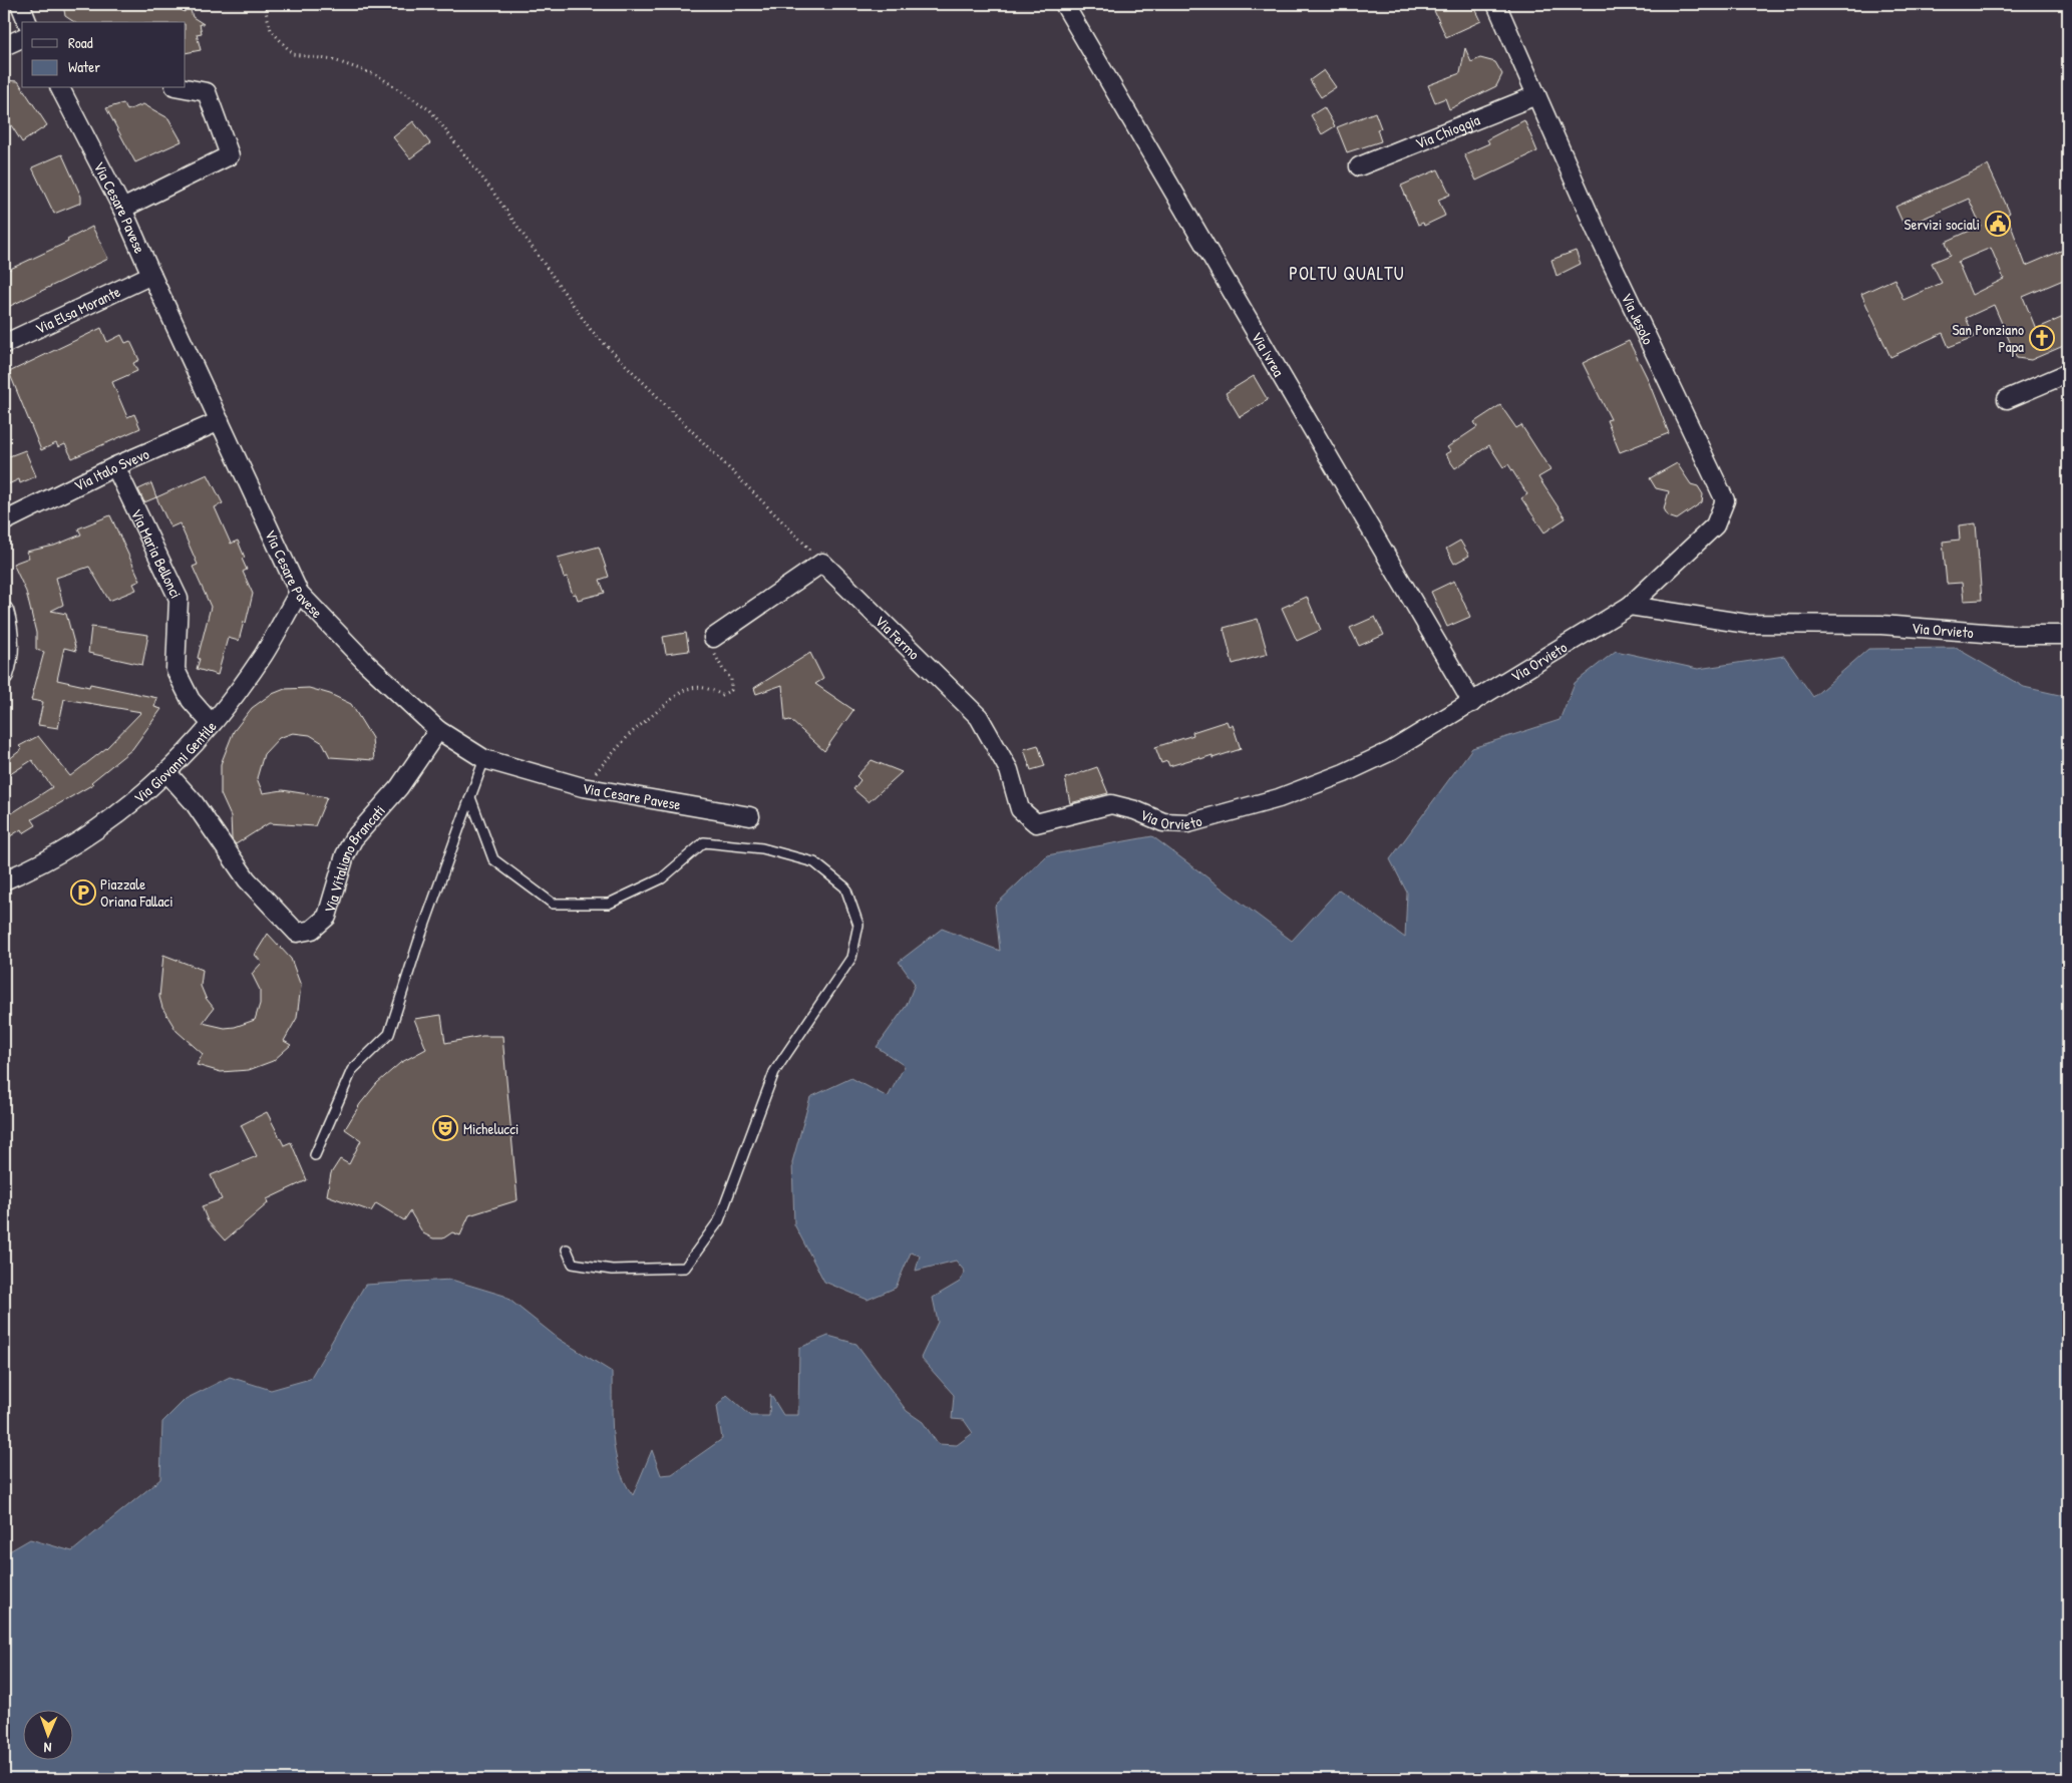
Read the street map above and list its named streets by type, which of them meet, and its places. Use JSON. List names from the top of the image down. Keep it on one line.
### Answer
{"streets":{"street":["Via Chioggia","Via Cesare Pavese","Via Elsa Morante","Via Jesolo","Via Ivrea","Via Italo Svevo","Via Maria Bellonci","Via Orvieto","Via Fermo","Via Giovanni Gentile","Via Vitaliano Brancati"]},"crossings":[["Via Chioggia","Via Jesolo"],["Via Cesare Pavese","Via Elsa Morante"],["Via Cesare Pavese","Via Italo Svevo"],["Via Cesare Pavese","Via Giovanni Gentile"],["Via Cesare Pavese","Via Vitaliano Brancati"],["Via Jesolo","Via Orvieto"],["Via Ivrea","Via Orvieto"],["Via Italo Svevo","Via Maria Bellonci"],["Via Maria Bellonci","Via Giovanni Gentile"],["Via Orvieto","Via Fermo"],["Via Giovanni Gentile","Via Vitaliano Brancati"]],"districts":["POLTU QUALTU"],"places":{"public building":["Servizi sociali"],"church":["San Ponziano Papa"],"parking":["Piazzale Oriana Fallaci"],"theatre":["Michelucci"]},"legend":["Road","Water"],"north":"bottom"}
